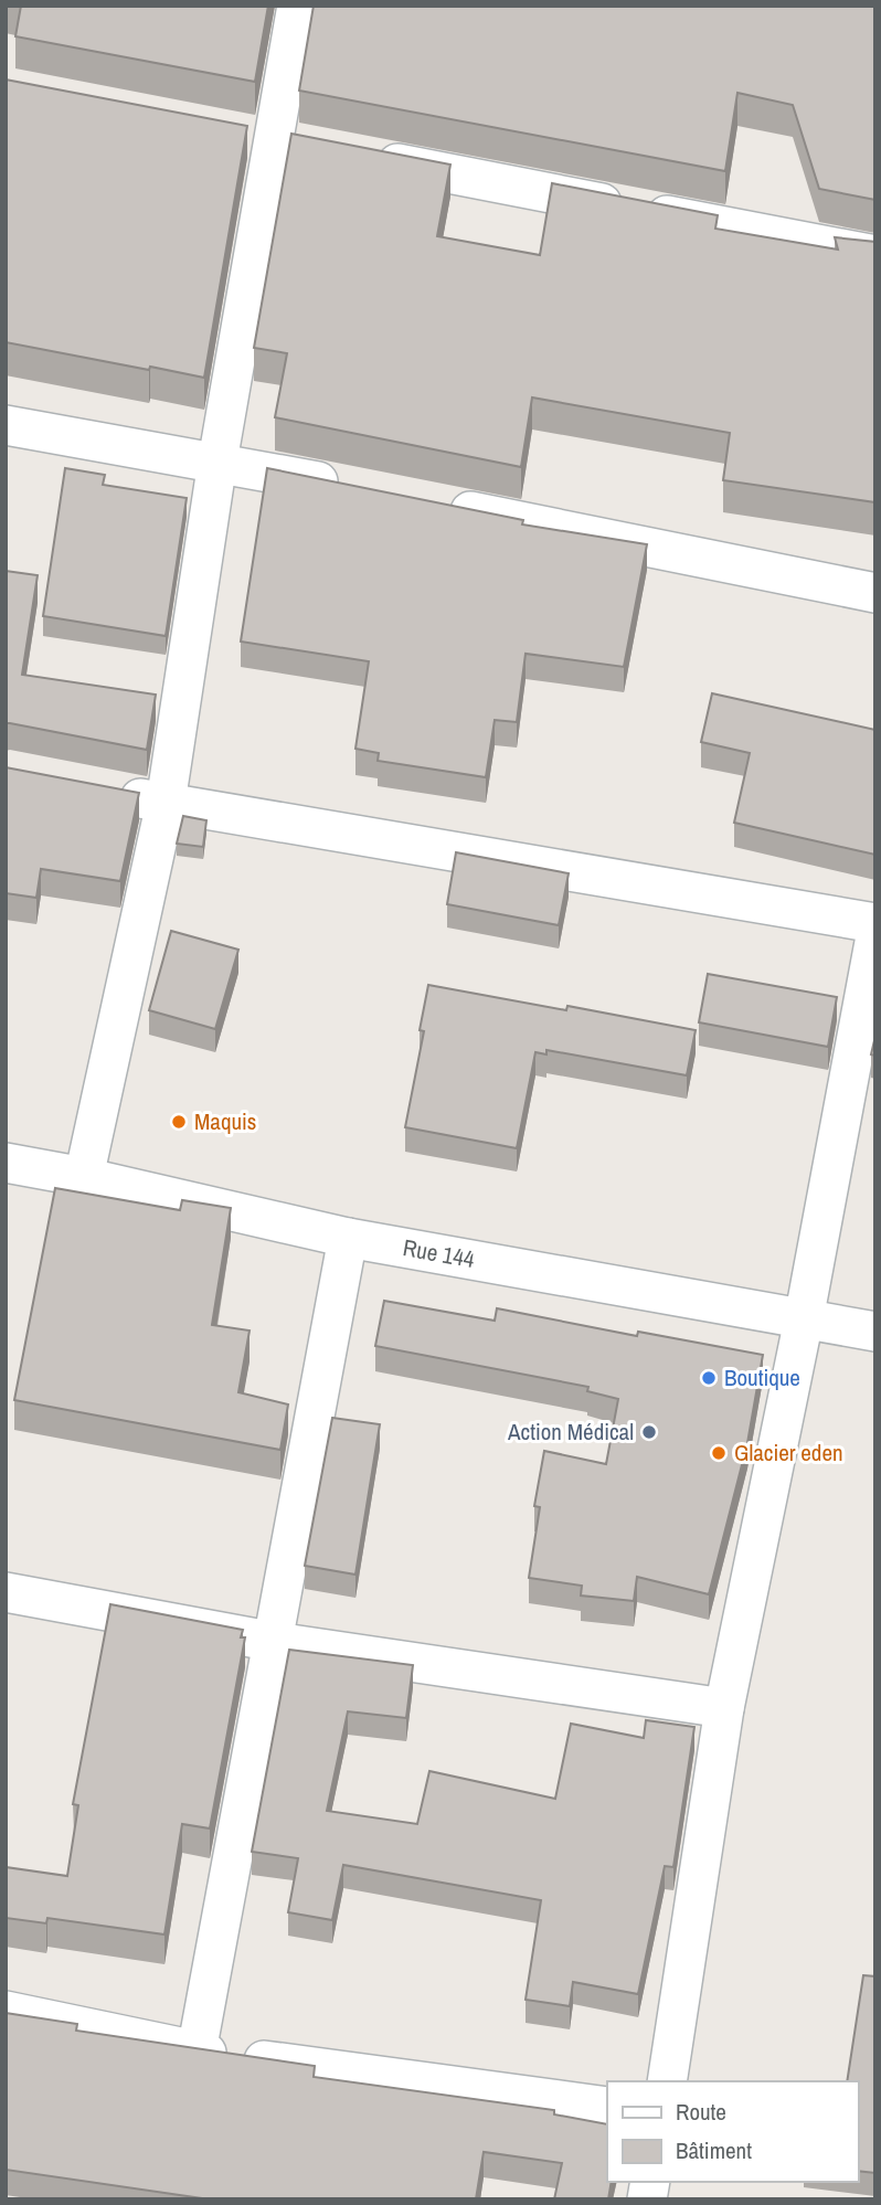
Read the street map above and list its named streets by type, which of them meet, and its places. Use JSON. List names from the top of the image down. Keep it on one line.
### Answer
{"streets":{"street":["Rue 144"]},"places":["Maquis","Boutique","Action Médical","Glacier eden"],"legend":["Route","Bâtiment"]}
